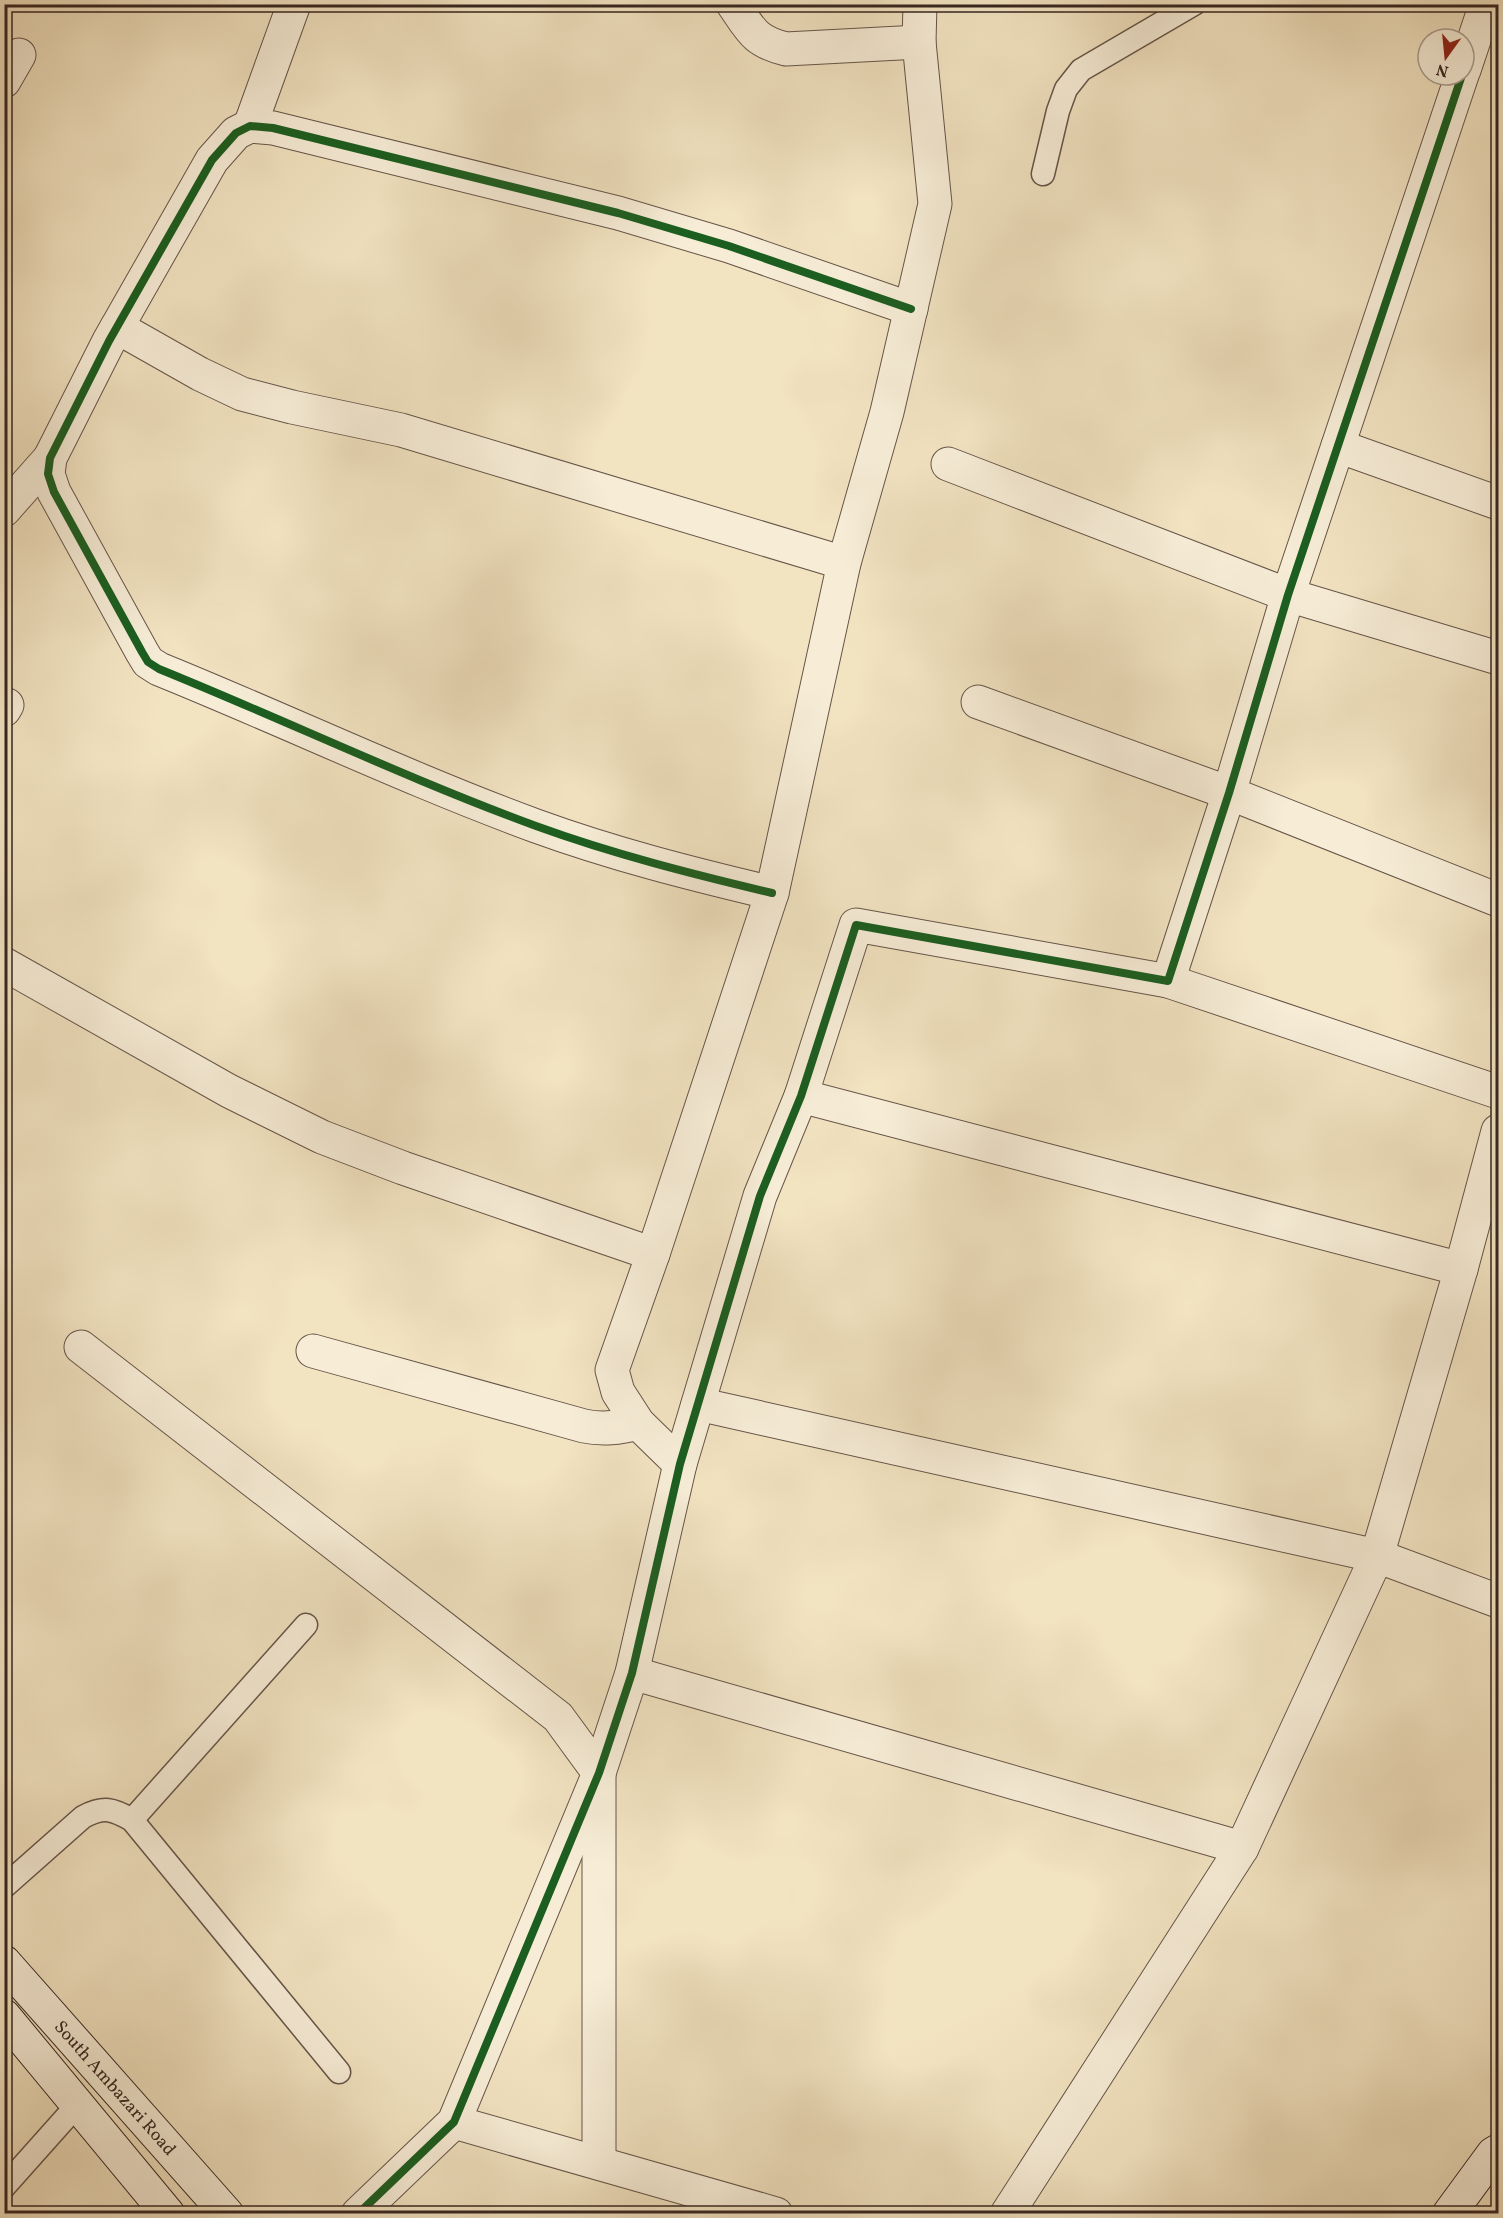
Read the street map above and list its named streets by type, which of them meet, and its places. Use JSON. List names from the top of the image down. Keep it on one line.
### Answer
{"streets":{"street":["South Ambazari Road"]},"north":"bottom"}
